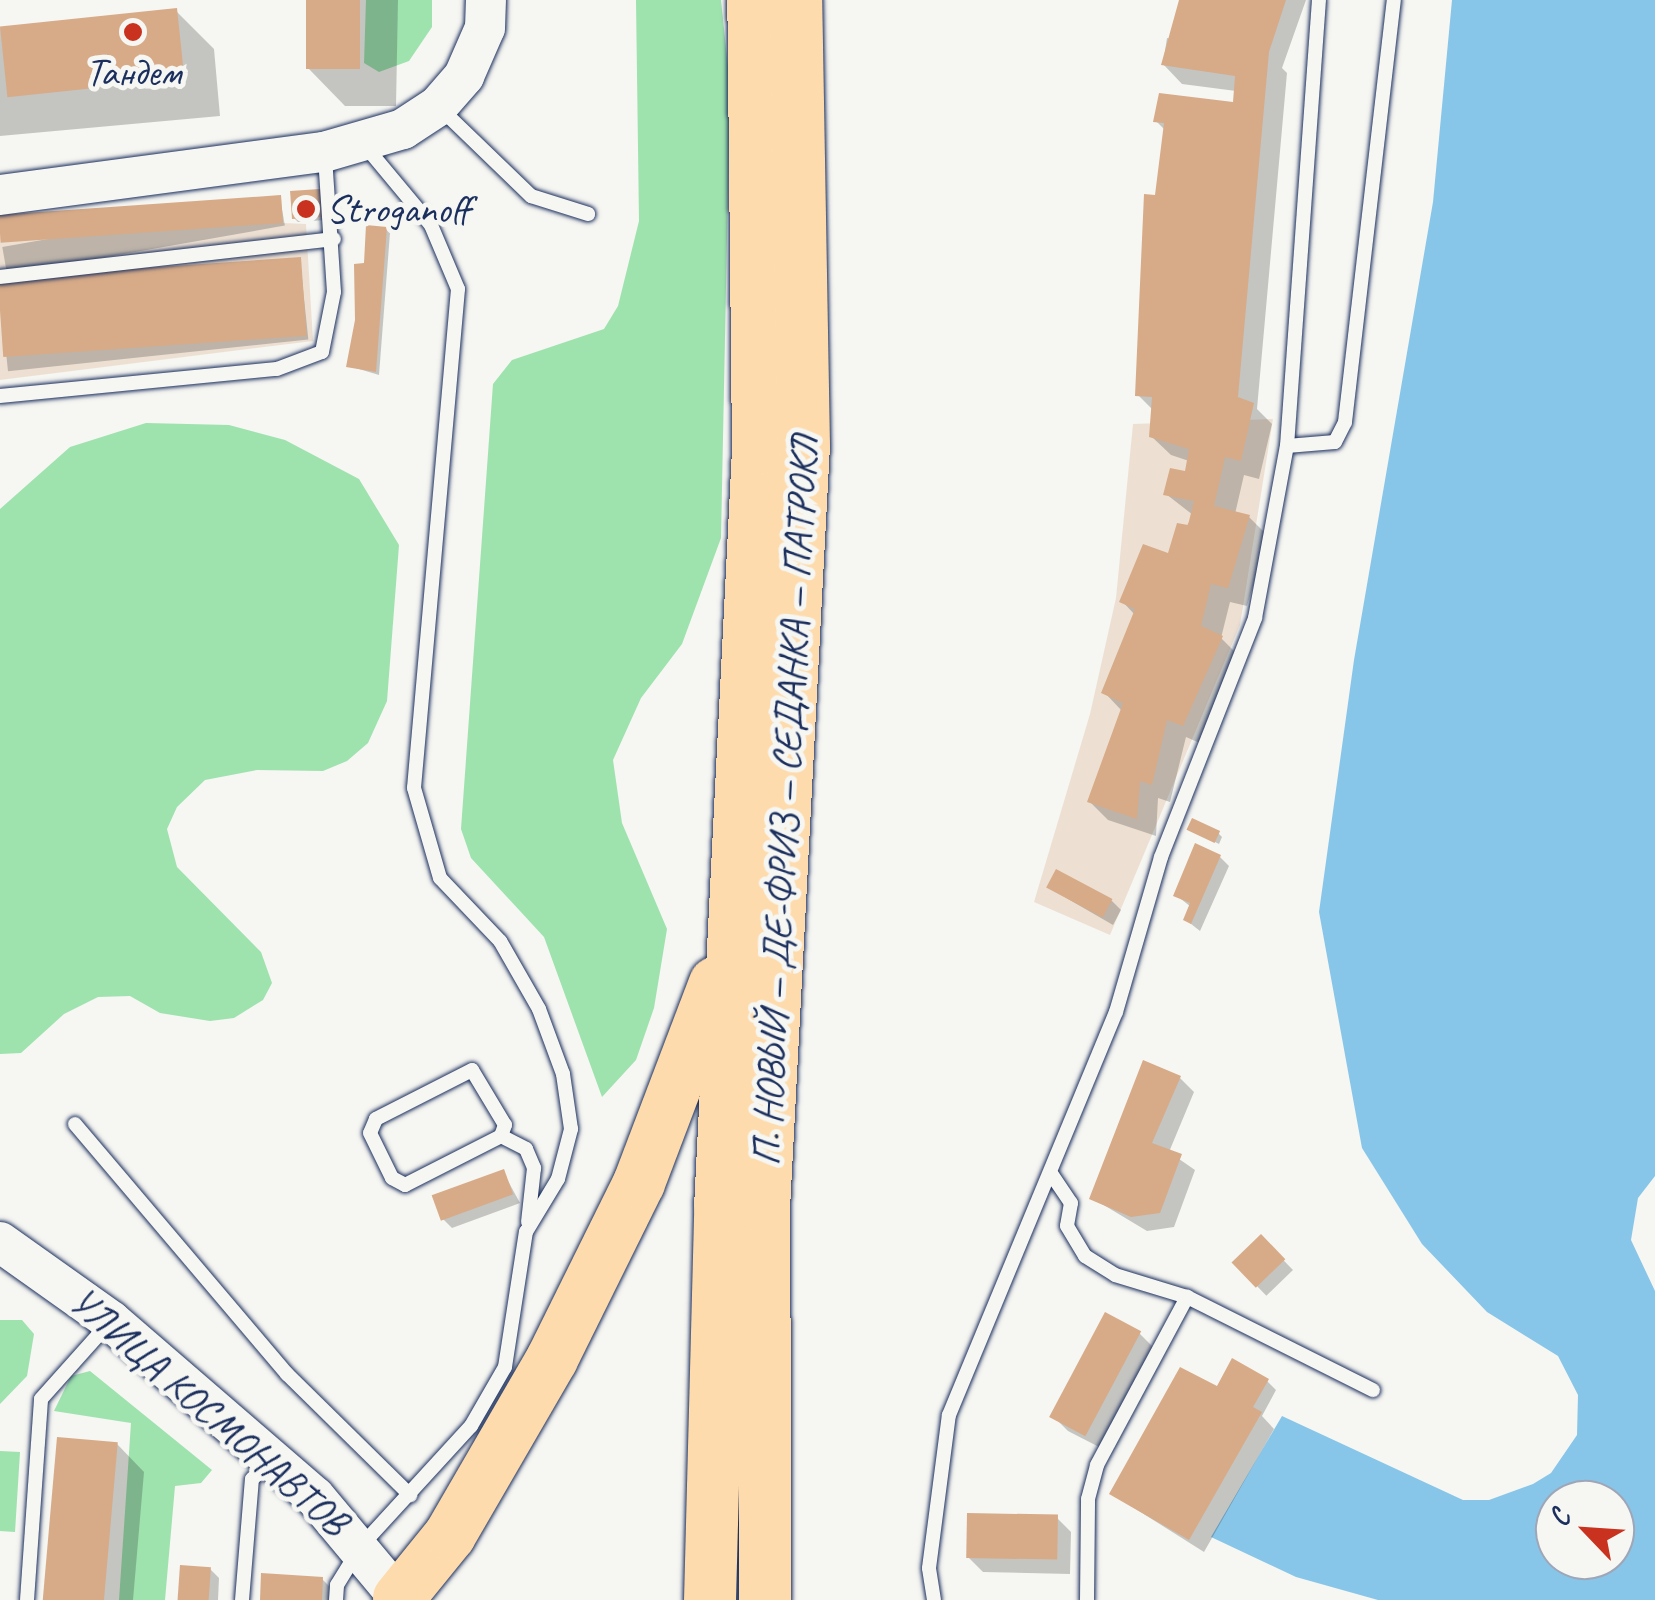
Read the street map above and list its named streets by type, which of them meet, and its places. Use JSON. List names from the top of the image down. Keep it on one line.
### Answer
{"streets":{"highway":["П. НОВЫЙ — ДЕ-ФРИЗ — СЕДАНКА — ПАТРОКЛ"],"main road":["УЛИЦА КОСМОНАВТОВ"]},"places":["Тандем","Stroganoff"],"north":"top left"}
